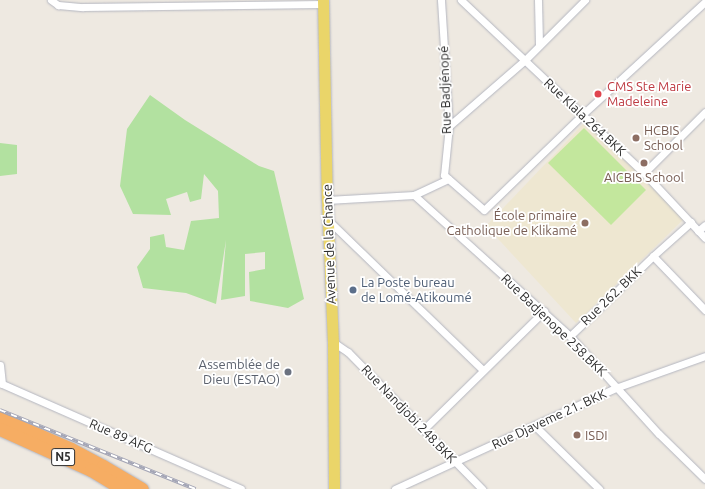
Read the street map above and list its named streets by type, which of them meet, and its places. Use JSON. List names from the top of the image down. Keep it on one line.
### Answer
{"streets":{"highway":["N5"],"main road":["Avenue de la Chance"],"street":["Rue Badjénopé","Rue Klala.264.BKK","Rue 262. BKK","Rue Badjenope 258.BKK","Rue Nandjobi 248.BKK","Rue Djaveme 21. BKK","Rue 89 AFG"]},"crossings":[["Rue Klala.264.BKK","Rue 262. BKK"],["Avenue de la Chance","Rue Nandjobi 248.BKK"],["Rue 262. BKK","Rue Badjenope 258.BKK"],["Rue Badjenope 258.BKK","Rue Djaveme 21. BKK"],["Rue Nandjobi 248.BKK","Rue Djaveme 21. BKK"]],"places":["CMS Ste Marie Madeleine","HCBIS School","AICBIS School","École primaire Catholique de Klikamé","La Poste bureau de Lomé-Atikoumé","Assemblée de Dieu (ESTAO)","ISDI"]}
